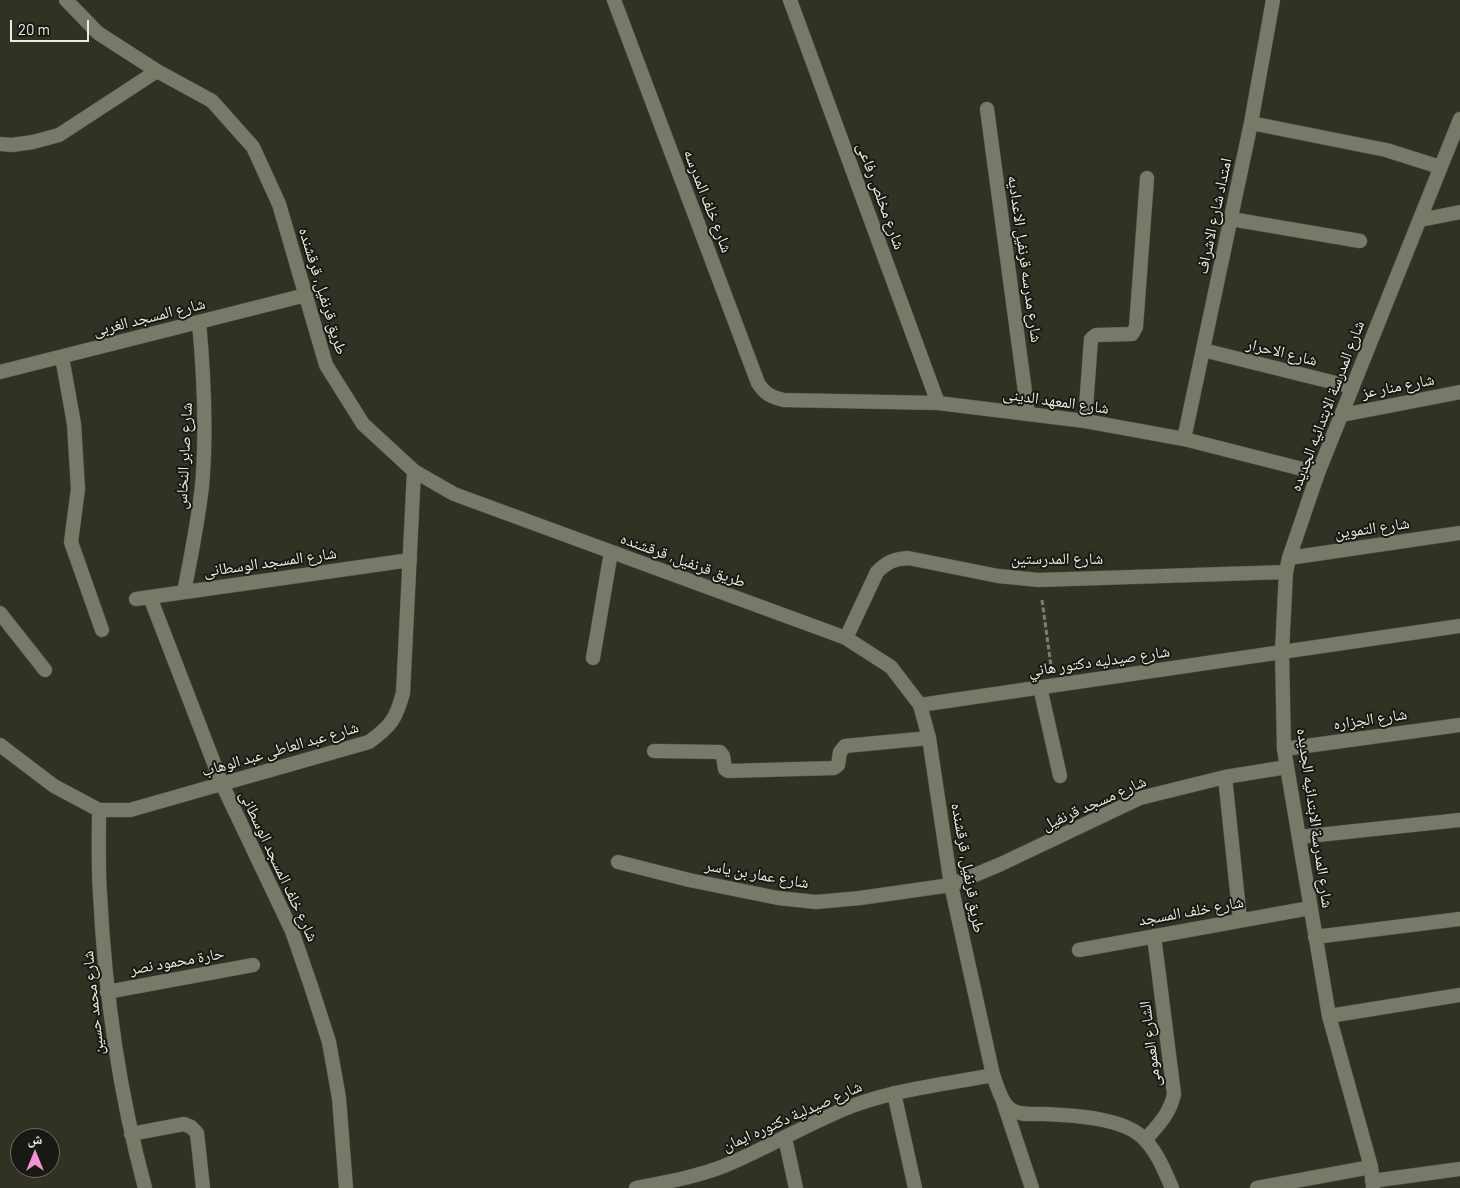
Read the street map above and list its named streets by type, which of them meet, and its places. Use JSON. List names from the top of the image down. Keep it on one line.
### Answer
{"streets":{"street":["شارع مخلص رفاعى","شارع خلف المدرسه","امتداد شارع الاشراف","شارع مدرسه قرنفيل الاعداديه","طريق قرنفيل, قرقشنده","شارع المسجد الغربى","شارع الاحرار","شارع منار عز","شارع المعهد الدينى","شارع المدرسة الابتدائيه الجديده","شارع صابر النخاس","شارع التموين","شارع المدرستين","شارع المسجد الوسطانى","شارع صيدليه دكتور هاني","شارع الجزاره","شارع عبد العاطى عبد الوهاب","شارع مسجد قرنفيل","شارع خلف المسجد الوسطانى","شارع عمار بن ياسر","شارع خلف المسجد","حارة محمود نصر","شارع محمد حسين","الشارع العمومى","شارع صيدلية دكتوره ايمان"]},"crossings":[["شارع مخلص رفاعى","شارع المعهد الدينى"],["شارع خلف المدرسه","شارع المعهد الدينى"],["امتداد شارع الاشراف","شارع الاحرار"],["امتداد شارع الاشراف","شارع المعهد الدينى"],["شارع مدرسه قرنفيل الاعداديه","شارع المعهد الدينى"],["طريق قرنفيل, قرقشنده","شارع المسجد الغربى"],["طريق قرنفيل, قرقشنده","شارع المدرستين"],["طريق قرنفيل, قرقشنده","شارع صيدليه دكتور هاني"],["طريق قرنفيل, قرقشنده","شارع عبد العاطى عبد الوهاب"],["طريق قرنفيل, قرقشنده","شارع مسجد قرنفيل"],["طريق قرنفيل, قرقشنده","شارع عمار بن ياسر"],["طريق قرنفيل, قرقشنده","شارع صيدلية دكتوره ايمان"],["شارع المسجد الغربى","شارع صابر النخاس"],["شارع الاحرار","شارع المدرسة الابتدائيه الجديده"],["شارع منار عز","شارع المدرسة الابتدائيه الجديده"],["شارع المعهد الدينى","شارع المدرسة الابتدائيه الجديده"],["شارع المدرسة الابتدائيه الجديده","شارع التموين"],["شارع المدرسة الابتدائيه الجديده","شارع المدرستين"],["شارع المدرسة الابتدائيه الجديده","شارع صيدليه دكتور هاني"],["شارع المدرسة الابتدائيه الجديده","شارع الجزاره"],["شارع المدرسة الابتدائيه الجديده","شارع مسجد قرنفيل"],["شارع المدرسة الابتدائيه الجديده","شارع خلف المسجد"],["شارع صابر النخاس","شارع المسجد الوسطانى"],["شارع التموين","شارع المدرستين"],["شارع المسجد الوسطانى","شارع عبد العاطى عبد الوهاب"],["شارع المسجد الوسطانى","شارع خلف المسجد الوسطانى"],["شارع عبد العاطى عبد الوهاب","شارع خلف المسجد الوسطانى"],["شارع عبد العاطى عبد الوهاب","شارع محمد حسين"],["شارع مسجد قرنفيل","شارع عمار بن ياسر"],["شارع خلف المسجد","الشارع العمومى"],["حارة محمود نصر","شارع محمد حسين"]],"scale_bar":"20 m","north":"top"}
